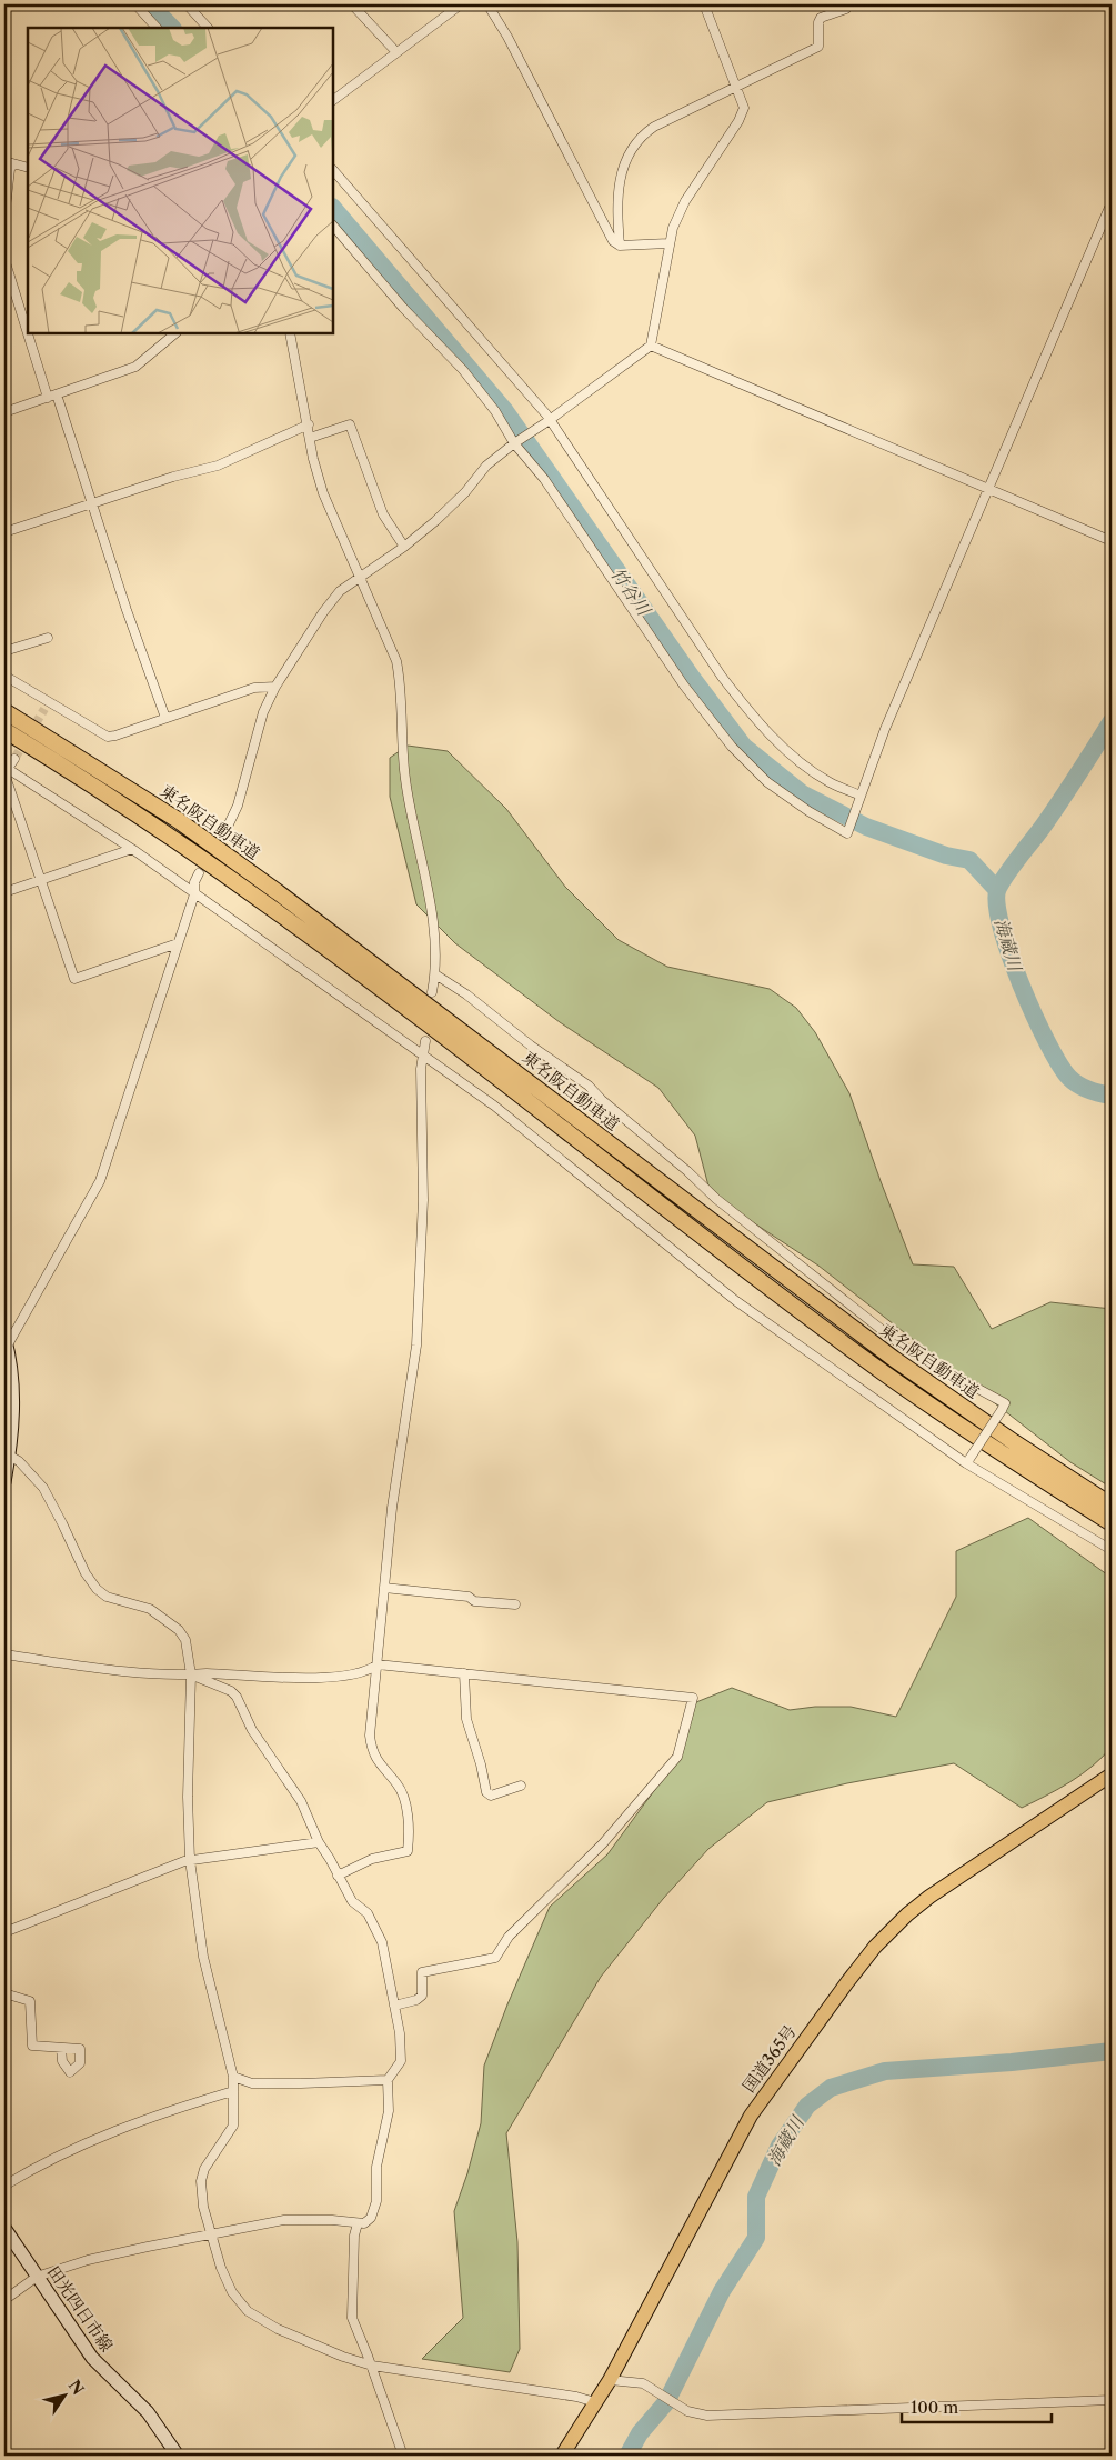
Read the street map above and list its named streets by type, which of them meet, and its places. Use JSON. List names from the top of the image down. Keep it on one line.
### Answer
{"streets":{"highway":["東名阪自動車道","国道365号"],"main road":["田光四日市線"]},"water":["竹谷川","海蔵川"],"scale_bar":"100 m","north":"top right"}
